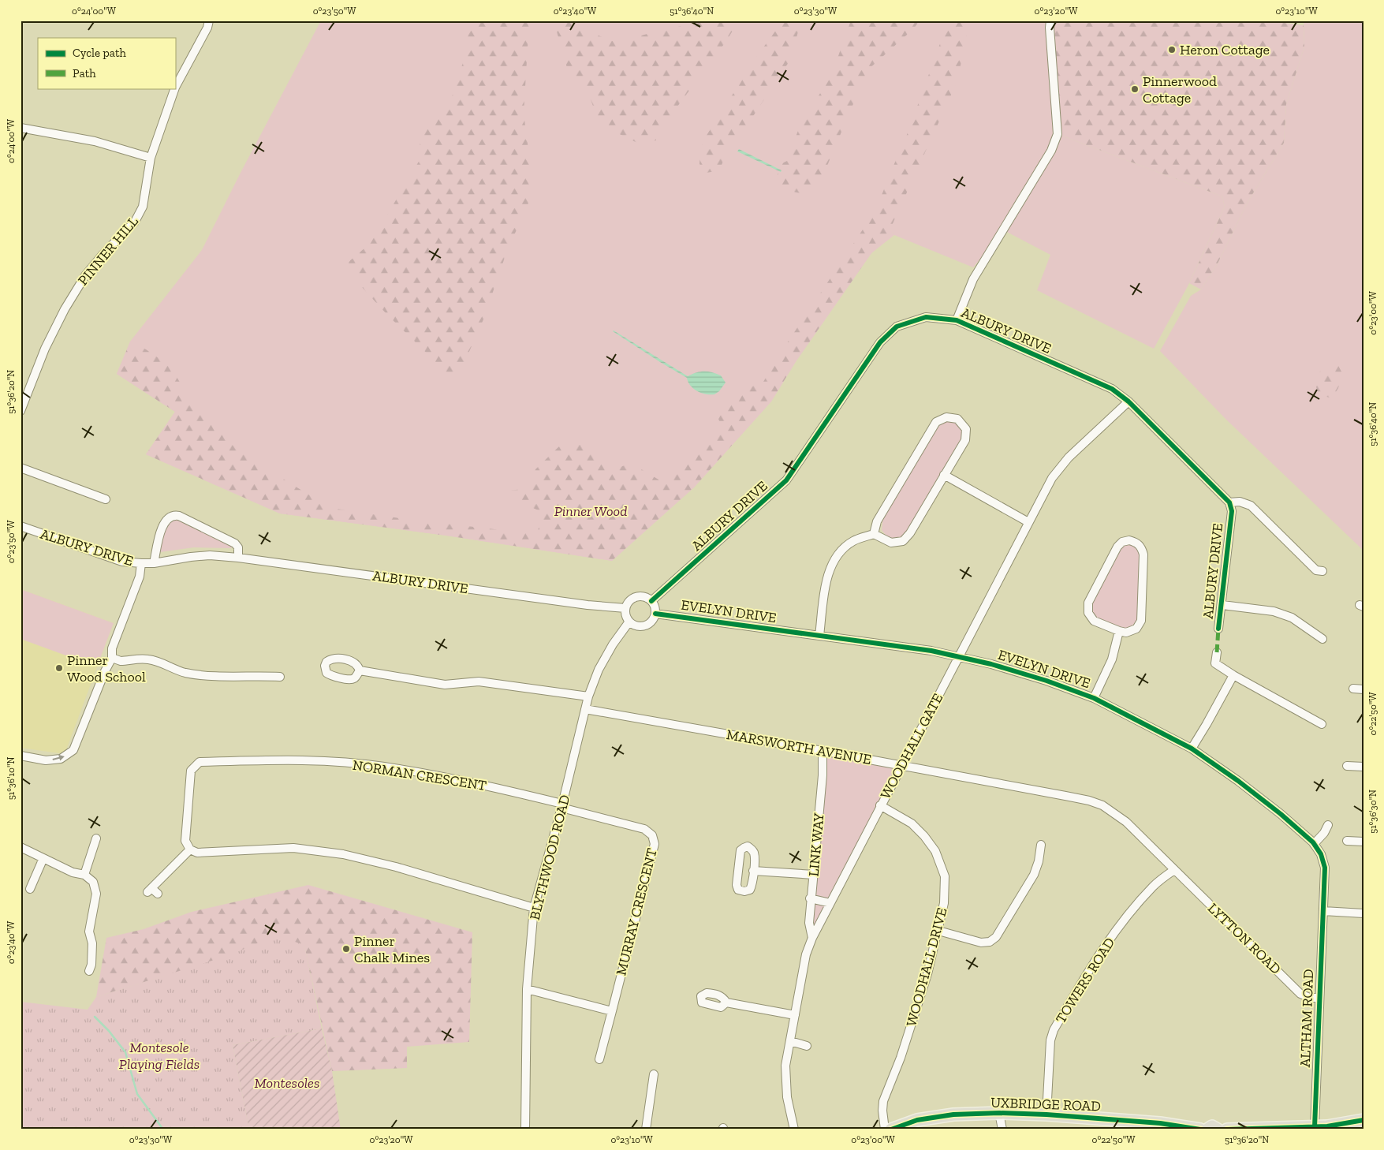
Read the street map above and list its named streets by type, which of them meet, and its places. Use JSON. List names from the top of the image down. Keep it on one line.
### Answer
{"streets":{"main road":["UXBRIDGE ROAD"],"street":["PINNER HILL","ALBURY DRIVE","EVELYN DRIVE","WOODHALL GATE","MARSWORTH AVENUE","NORMAN CRESCENT","LINK WAY","BLYTHWOOD ROAD","MURRAY CRESCENT","LYTTON ROAD","WOODHALL DRIVE","TOWERS ROAD","ALTHAM ROAD"]},"crossings":[["ALBURY DRIVE","EVELYN DRIVE"],["ALBURY DRIVE","WOODHALL GATE"],["ALBURY DRIVE","BLYTHWOOD ROAD"],["EVELYN DRIVE","WOODHALL GATE"],["EVELYN DRIVE","BLYTHWOOD ROAD"],["EVELYN DRIVE","ALTHAM ROAD"],["WOODHALL GATE","MARSWORTH AVENUE"],["WOODHALL GATE","LINK WAY"],["WOODHALL GATE","WOODHALL DRIVE"],["MARSWORTH AVENUE","LINK WAY"],["MARSWORTH AVENUE","BLYTHWOOD ROAD"],["MARSWORTH AVENUE","LYTTON ROAD"],["MARSWORTH AVENUE","TOWERS ROAD"],["NORMAN CRESCENT","BLYTHWOOD ROAD"],["NORMAN CRESCENT","MURRAY CRESCENT"],["BLYTHWOOD ROAD","MURRAY CRESCENT"],["LYTTON ROAD","TOWERS ROAD"],["LYTTON ROAD","ALTHAM ROAD"],["TOWERS ROAD","UXBRIDGE ROAD"]],"parks":["Pinner Wood","Montesole Playing Fields","Montesoles"],"places":["Heron Cottage","Pinnerwood Cottage","Pinner Wood School","Pinner Chalk Mines"],"legend":["Cycle path","Path"],"coordinates":["0°24'00\"W","0°23'50\"W","0°23'40\"W","51°36'40\"N","0°23'30\"W","0°23'20\"W","0°23'10\"W","0°23'00\"W","51°36'20\"N","0°22'50\"W","51°36'10\"N","51°36'30\"N"]}
